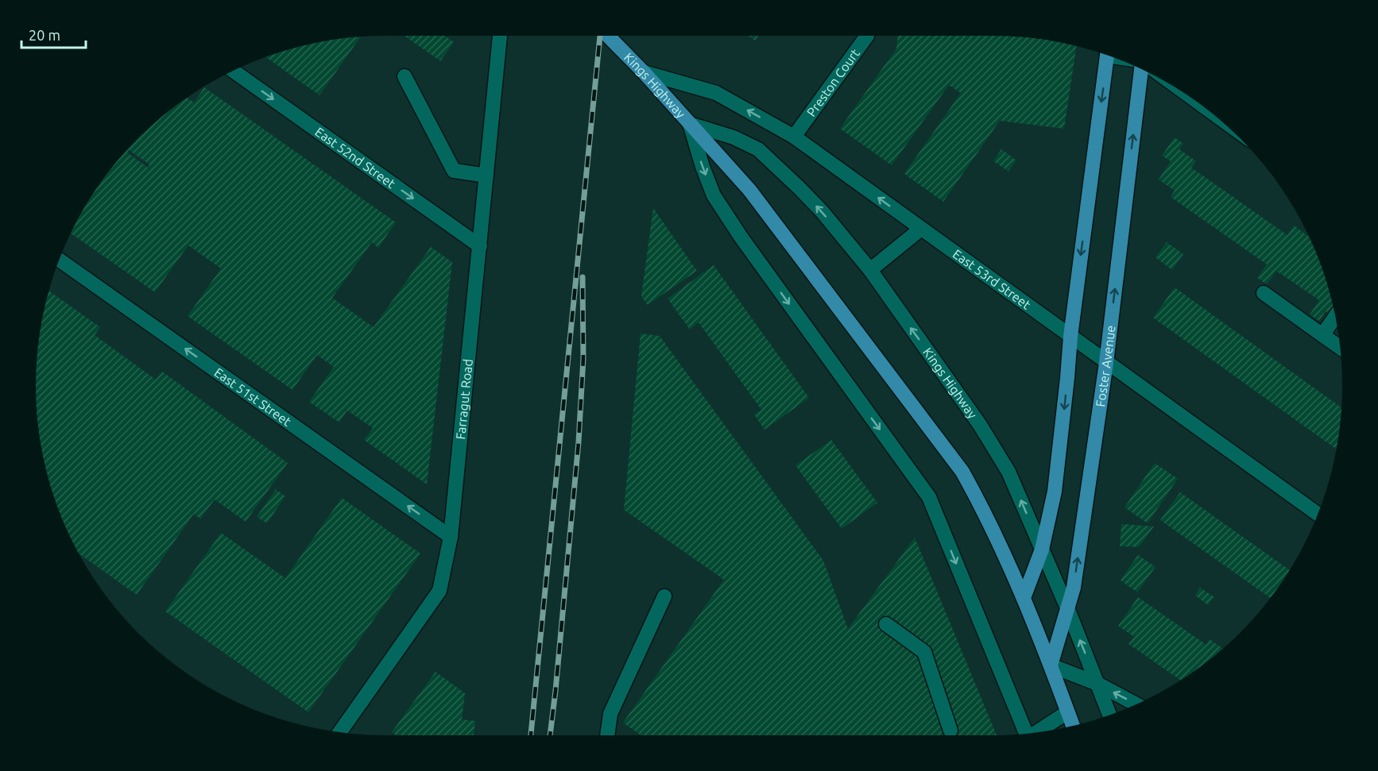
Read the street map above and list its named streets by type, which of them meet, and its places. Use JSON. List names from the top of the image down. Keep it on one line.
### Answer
{"streets":{"main road":["Kings Highway","Foster Avenue"],"street":["Preston Court","East 52nd Street","East 53rd Street","East 51st Street","Farragut Road"]},"crossings":[["Preston Court","East 53rd Street"],["Kings Highway","East 53rd Street"],["Kings Highway","Foster Avenue"],["East 52nd Street","Farragut Road"],["East 53rd Street","Foster Avenue"],["East 51st Street","Farragut Road"]],"one_way":["East 52nd Street","East 53rd Street","East 51st Street"],"scale_bar":"20 m"}
